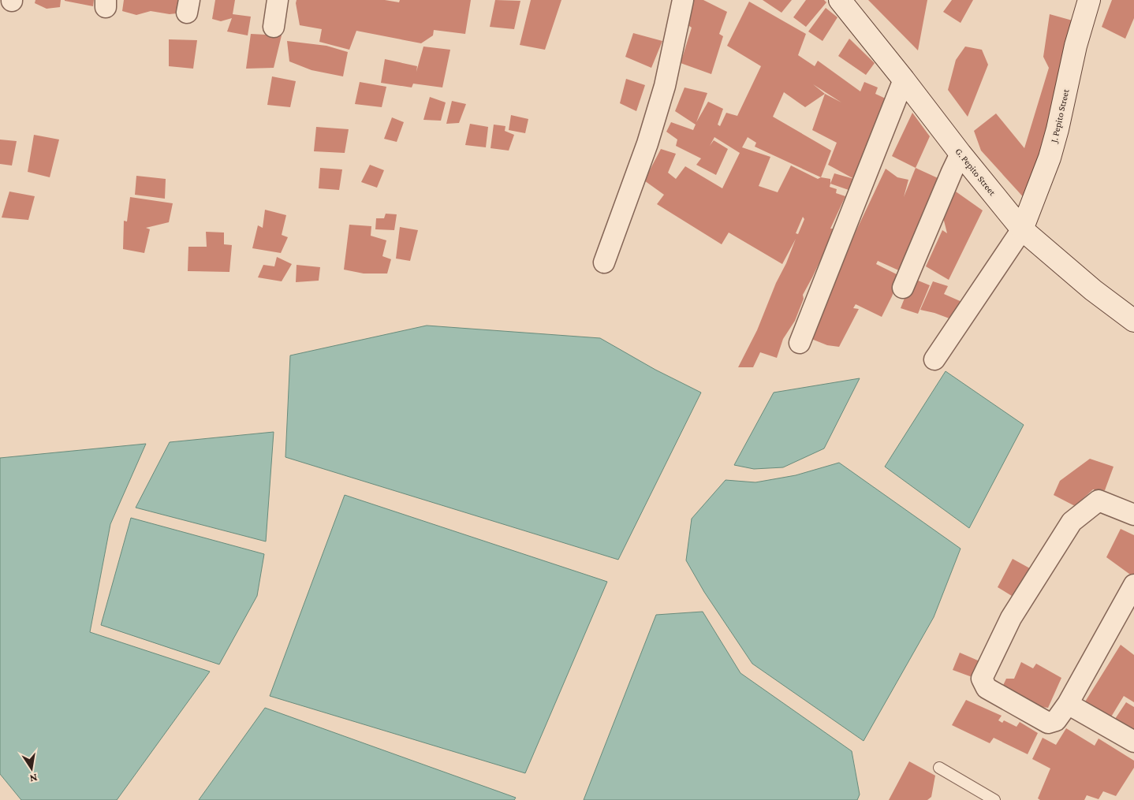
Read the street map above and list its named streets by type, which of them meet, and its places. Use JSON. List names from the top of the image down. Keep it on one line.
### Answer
{"streets":{"street":["J. Pepito Street","G. Pepito Street"]},"crossings":[["J. Pepito Street","G. Pepito Street"]],"north":"bottom"}
